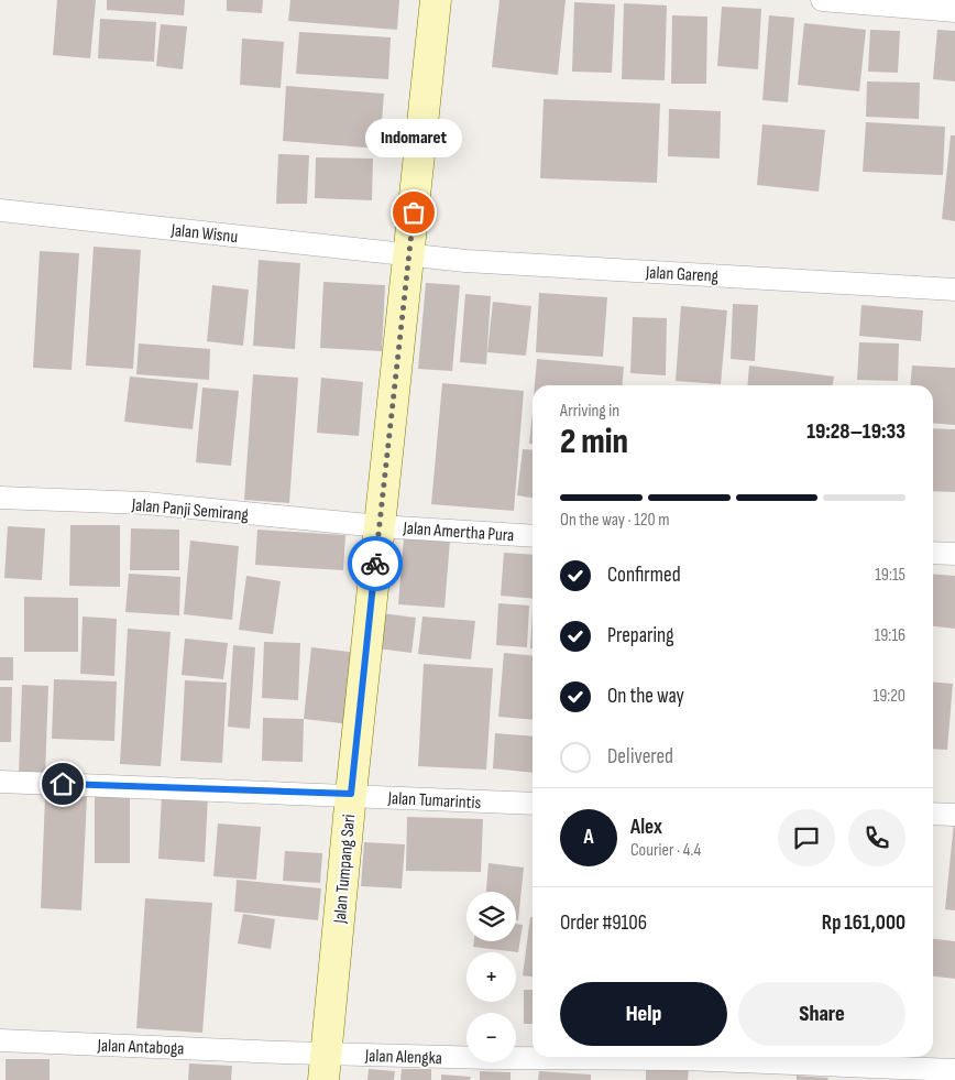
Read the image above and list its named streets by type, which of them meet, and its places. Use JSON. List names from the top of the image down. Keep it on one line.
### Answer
{"streets":{"main road":["Jalan Tumpang Sari"],"street":["Jalan Wisnu","Jalan Gareng","Jalan Panji Semirang","Jalan Amertha Pura","Jalan Tumarintis","Jalan Antaboga","Jalan Alengka"]},"crossings":[["Jalan Wisnu","Jalan Gareng"],["Jalan Wisnu","Jalan Tumpang Sari"],["Jalan Gareng","Jalan Tumpang Sari"],["Jalan Panji Semirang","Jalan Amertha Pura"],["Jalan Panji Semirang","Jalan Tumpang Sari"],["Jalan Amertha Pura","Jalan Tumpang Sari"],["Jalan Tumarintis","Jalan Tumpang Sari"],["Jalan Tumpang Sari","Jalan Alengka"],["Jalan Antaboga","Jalan Alengka"]],"places":["Indomaret"],"page":{"bubble":"Indomaret","heading":["2 min","Arriving in","19:28–19:33"],"panel":["Alex","Courier · 4.4","Order #9106","Rp 161,000"],"bar":"On the way · 120 m","list":[["Confirmed","19:15"],["Preparing","19:16"],["On the way","19:20"],"Delivered"],"round":"A","map_buttons":["+","−"],"buttons":["Help","Share"]}}
